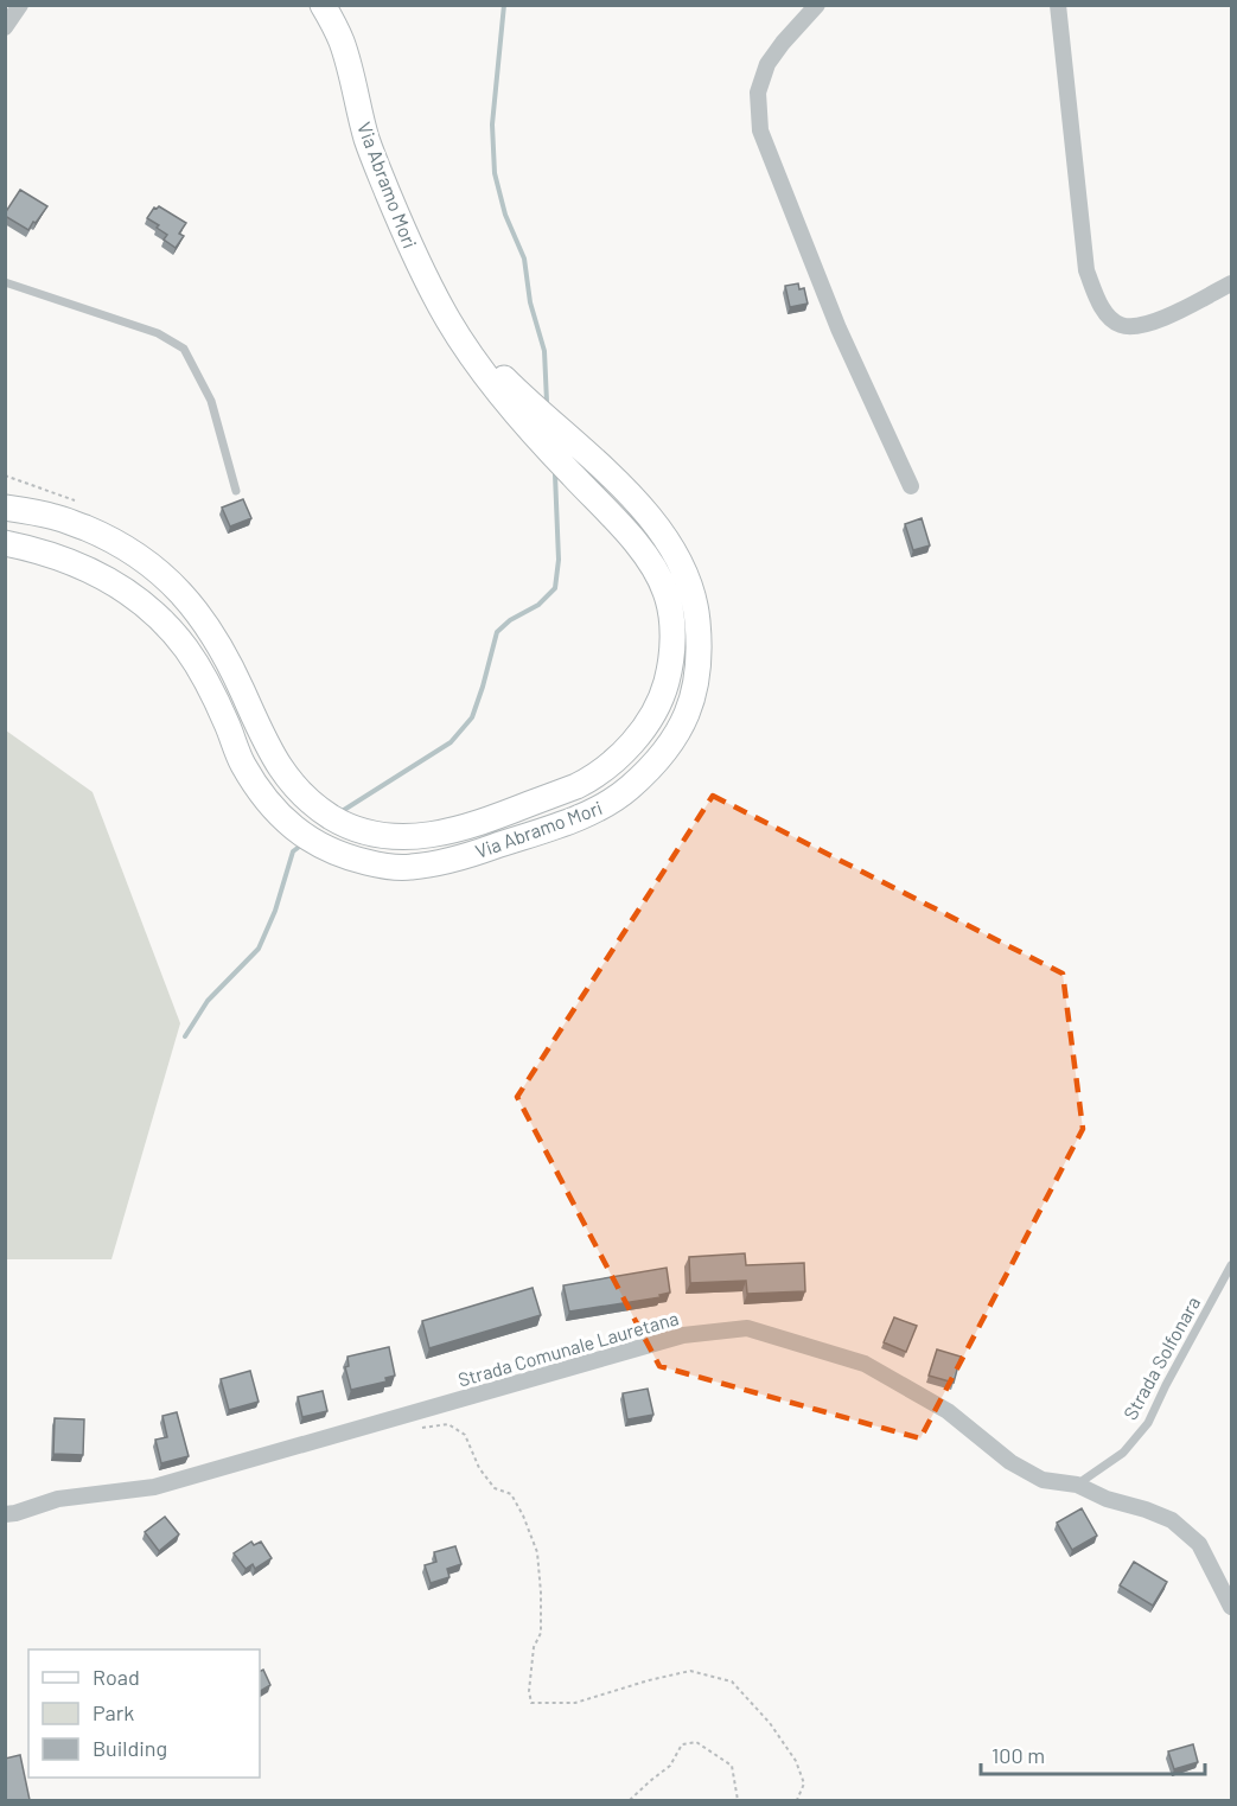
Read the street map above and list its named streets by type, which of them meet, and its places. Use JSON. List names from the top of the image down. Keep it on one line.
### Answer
{"streets":{"main road":["Via Abramo Mori"],"street":["Strada Comunale Lauretana"],"lane":["Strada Solfonara"]},"crossings":[["Strada Comunale Lauretana","Strada Solfonara"]],"legend":["Road","Park","Building"],"scale_bar":"100 m"}
